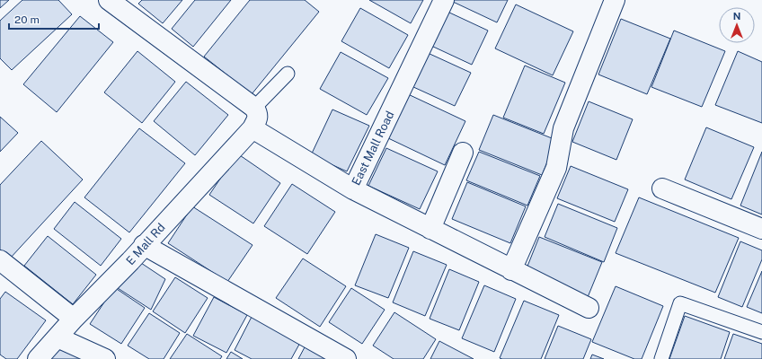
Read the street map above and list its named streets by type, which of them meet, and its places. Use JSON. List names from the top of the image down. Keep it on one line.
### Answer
{"streets":{"street":["East Mall Road","E Mall Rd"]},"crossings":[["East Mall Road","E Mall Rd"]],"scale_bar":"20 m","north":"top"}
